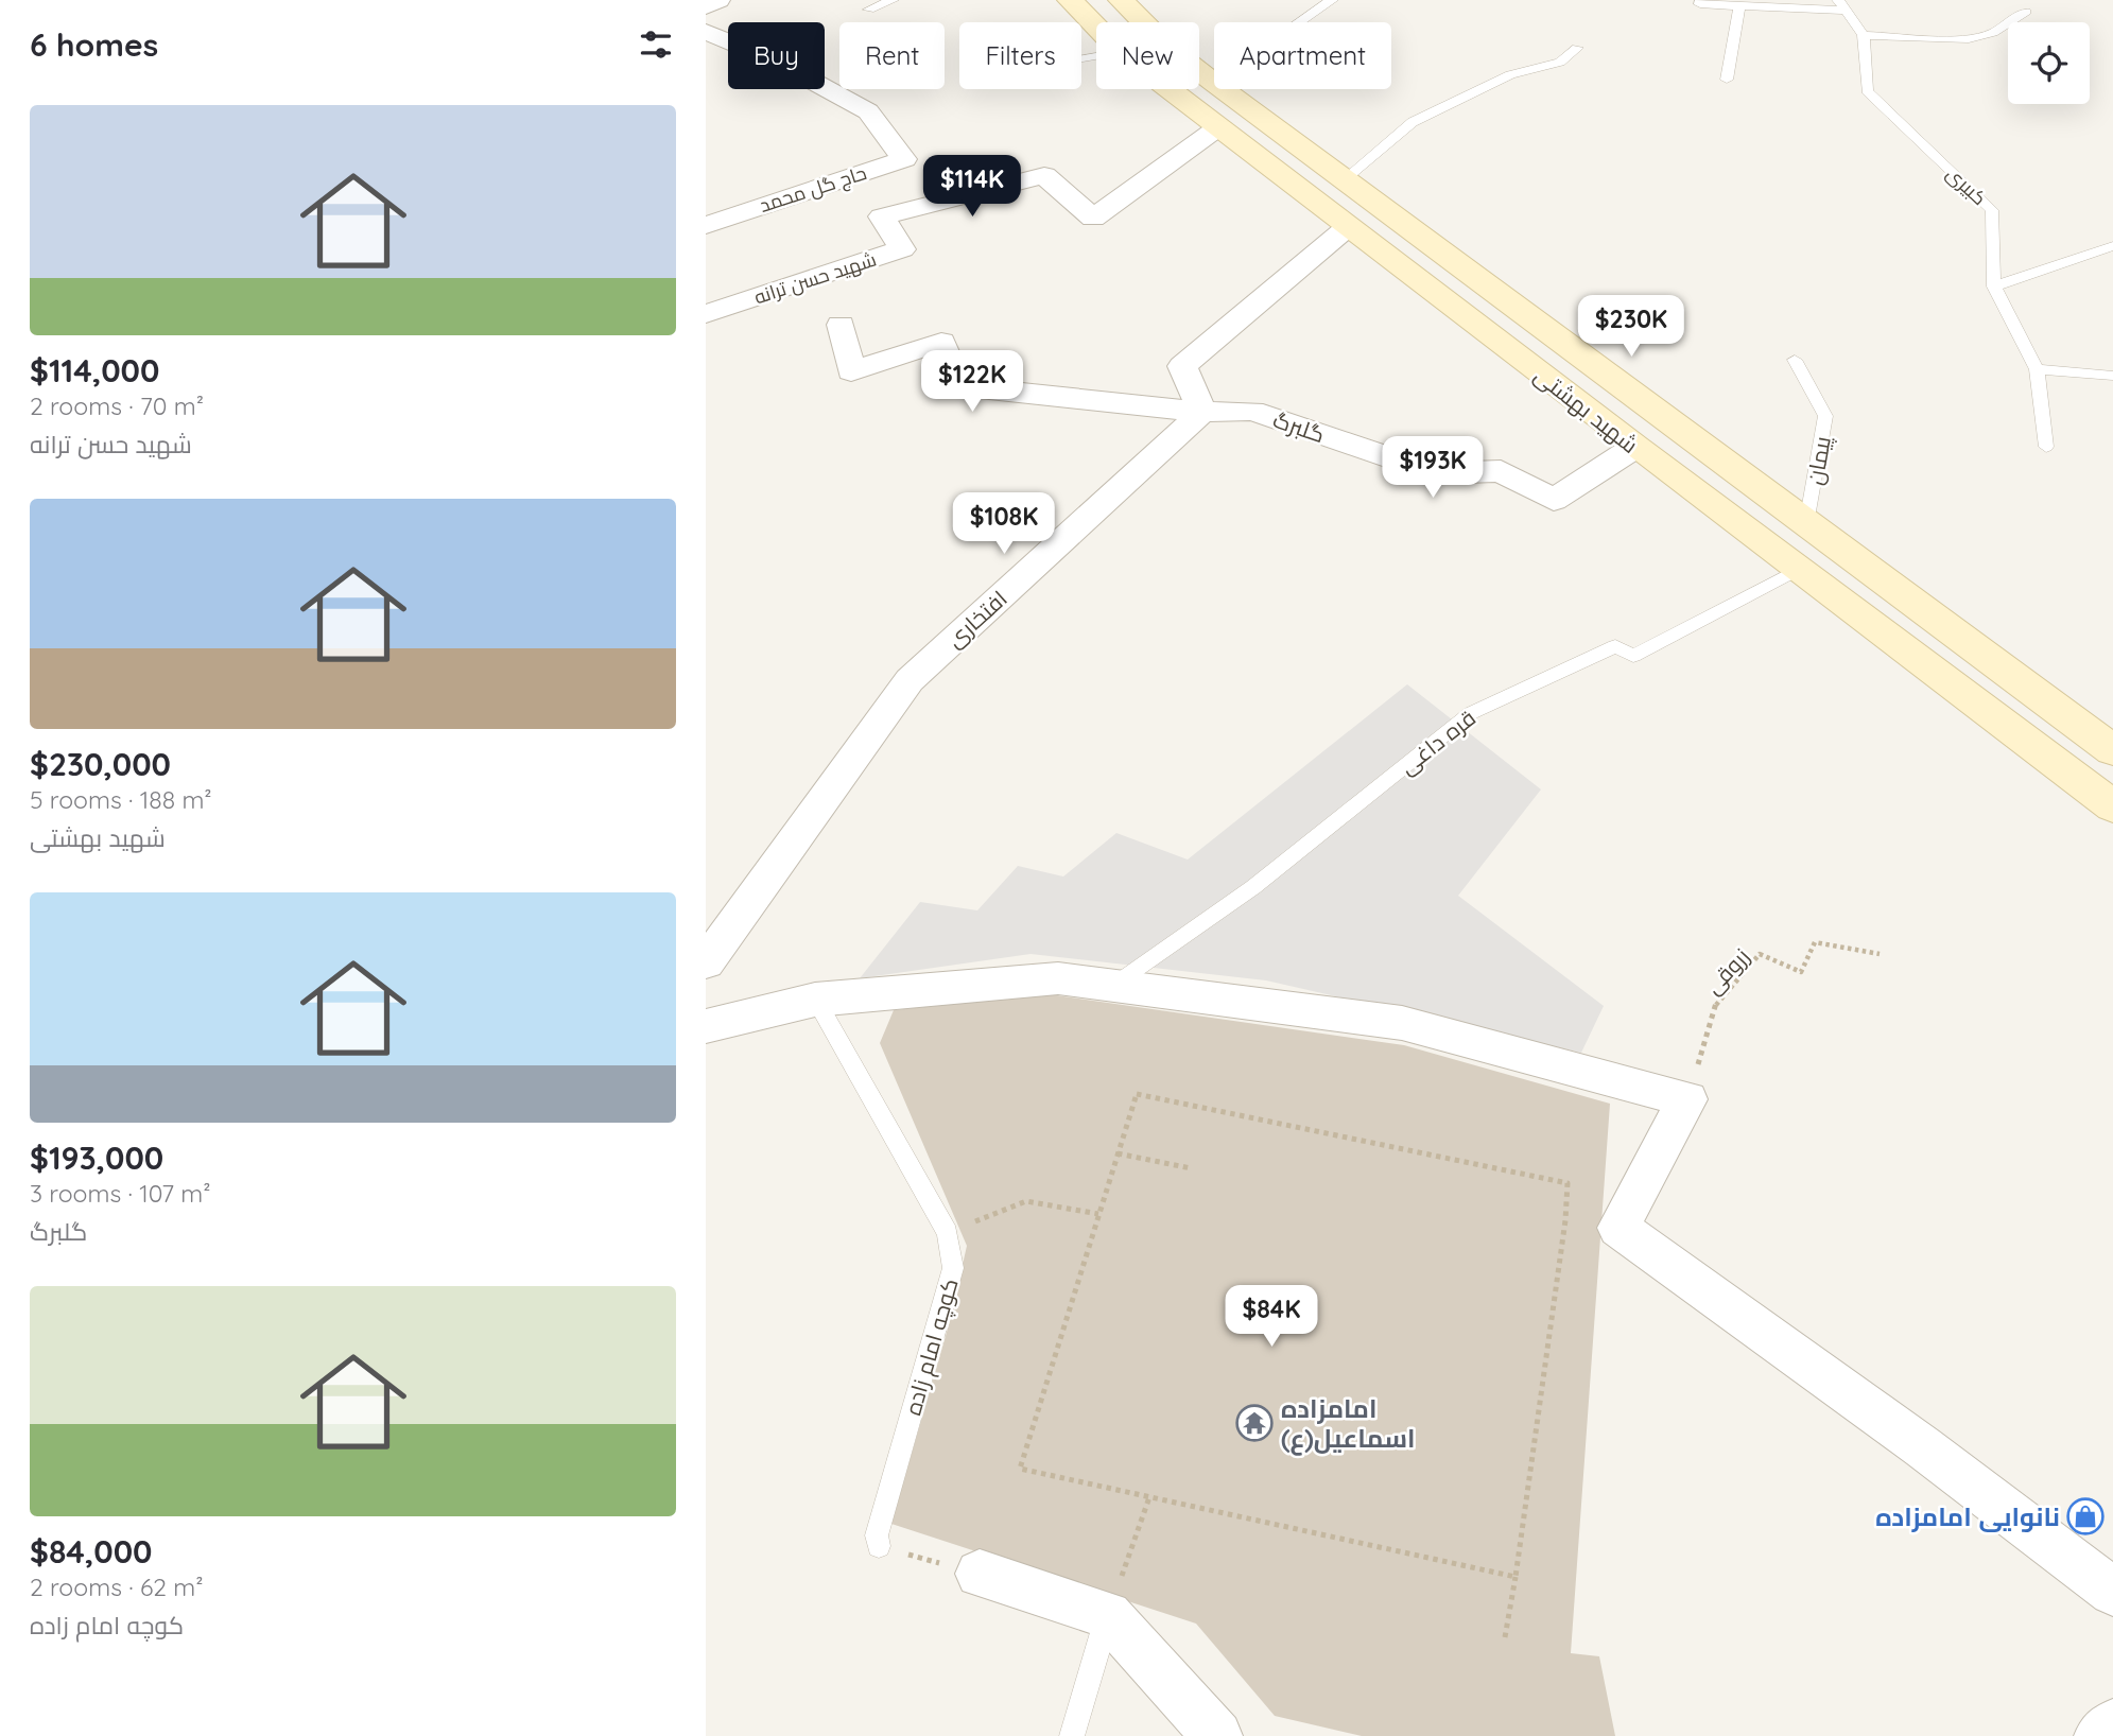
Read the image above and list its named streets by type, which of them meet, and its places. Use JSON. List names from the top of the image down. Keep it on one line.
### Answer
{"streets":{"main road":["شهید بهشتی"],"street":["حاج گل محمد","شهید حسن ترانه","گلبرگ","افتخاری"],"lane":["کبیری","پیمان","قره داغی","کوچه امام زاده"],"path":["زروقی"]},"crossings":[["شهید حسن ترانه","شهید بهشتی"],["شهید بهشتی","گلبرگ"],["شهید بهشتی","پیمان"],["شهید بهشتی","قره داغی"],["گلبرگ","افتخاری"]],"places":{"temple":["امامزاده اسماعیل(ع)"],"shop":["نانوایی امامزاده"]},"page":{"heading":"6 homes","chip":["Buy","Rent","Filters","New","Apartment"],"list":[{"name":"$114,000","note":"2 rooms · 70 m² · شهید حسن ترانه"},{"name":"$230,000","note":"5 rooms · 188 m² · شهید بهشتی"},{"name":"$193,000","note":"3 rooms · 107 m² · گلبرگ"},{"name":"$84,000","note":"2 rooms · 62 m² · کوچه امام زاده"}],"price":["$114K","$230K","$122K","$193K","$108K","$84K"]}}
